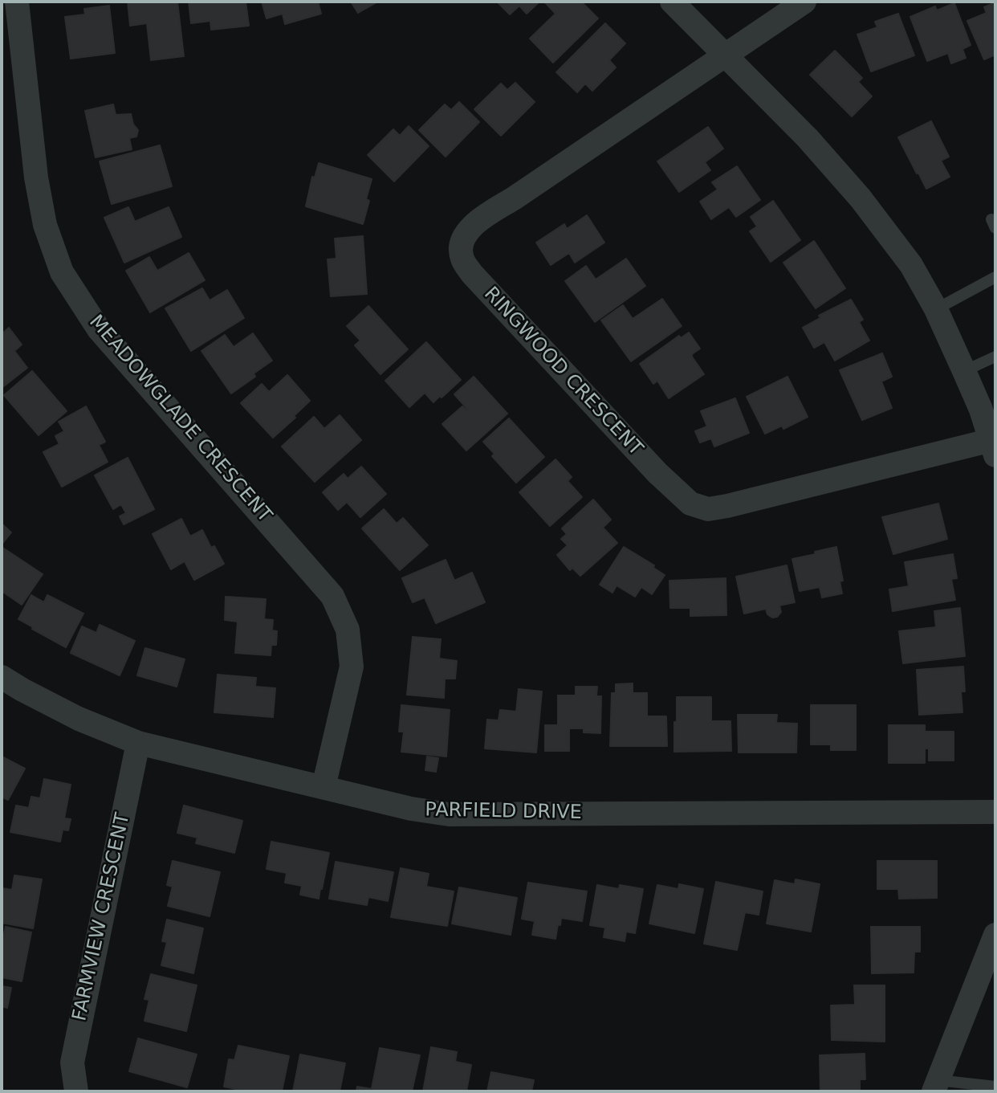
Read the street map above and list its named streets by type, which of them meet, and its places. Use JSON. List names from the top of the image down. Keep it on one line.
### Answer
{"streets":{"street":["RINGWOOD CRESCENT","MEADOWGLADE CRESCENT","PARFIELD DRIVE","FARMVIEW CRESCENT"]},"crossings":[["MEADOWGLADE CRESCENT","PARFIELD DRIVE"],["PARFIELD DRIVE","FARMVIEW CRESCENT"]]}
